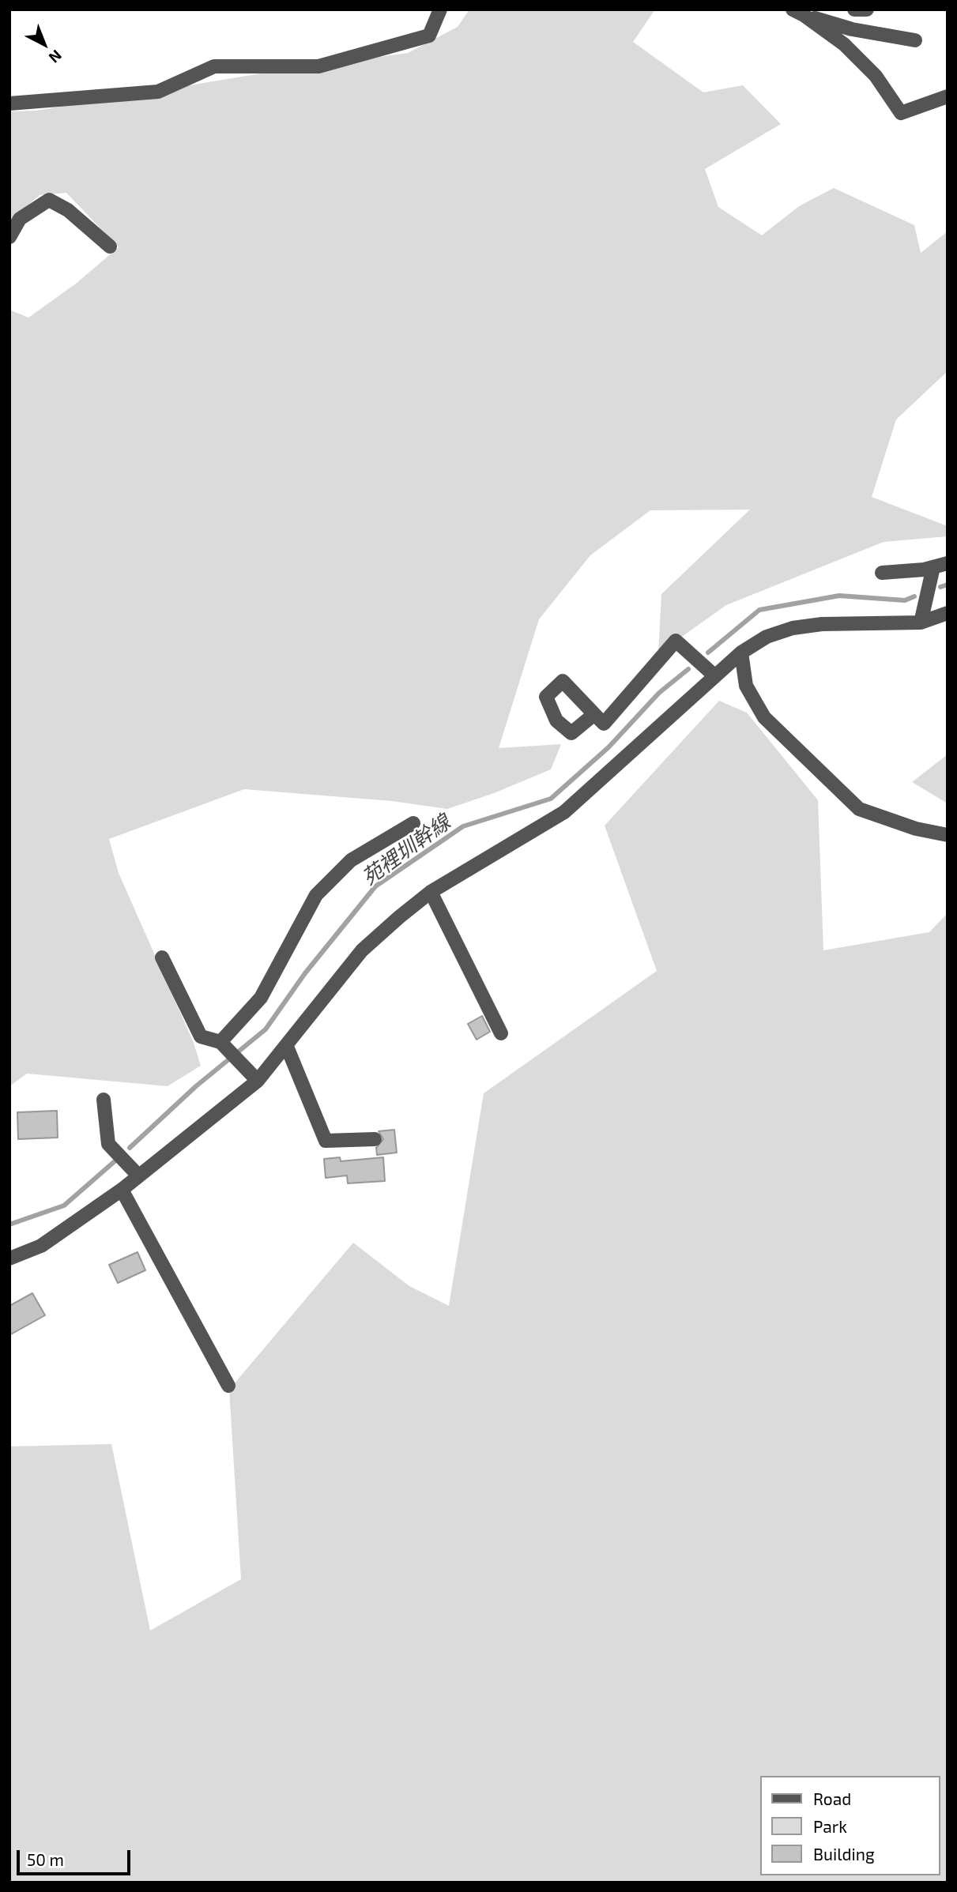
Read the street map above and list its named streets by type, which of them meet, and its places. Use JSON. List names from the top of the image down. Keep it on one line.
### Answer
{"water":["苑裡圳幹線"],"legend":["Road","Park","Building"],"scale_bar":"50 m","north":"bottom right"}
